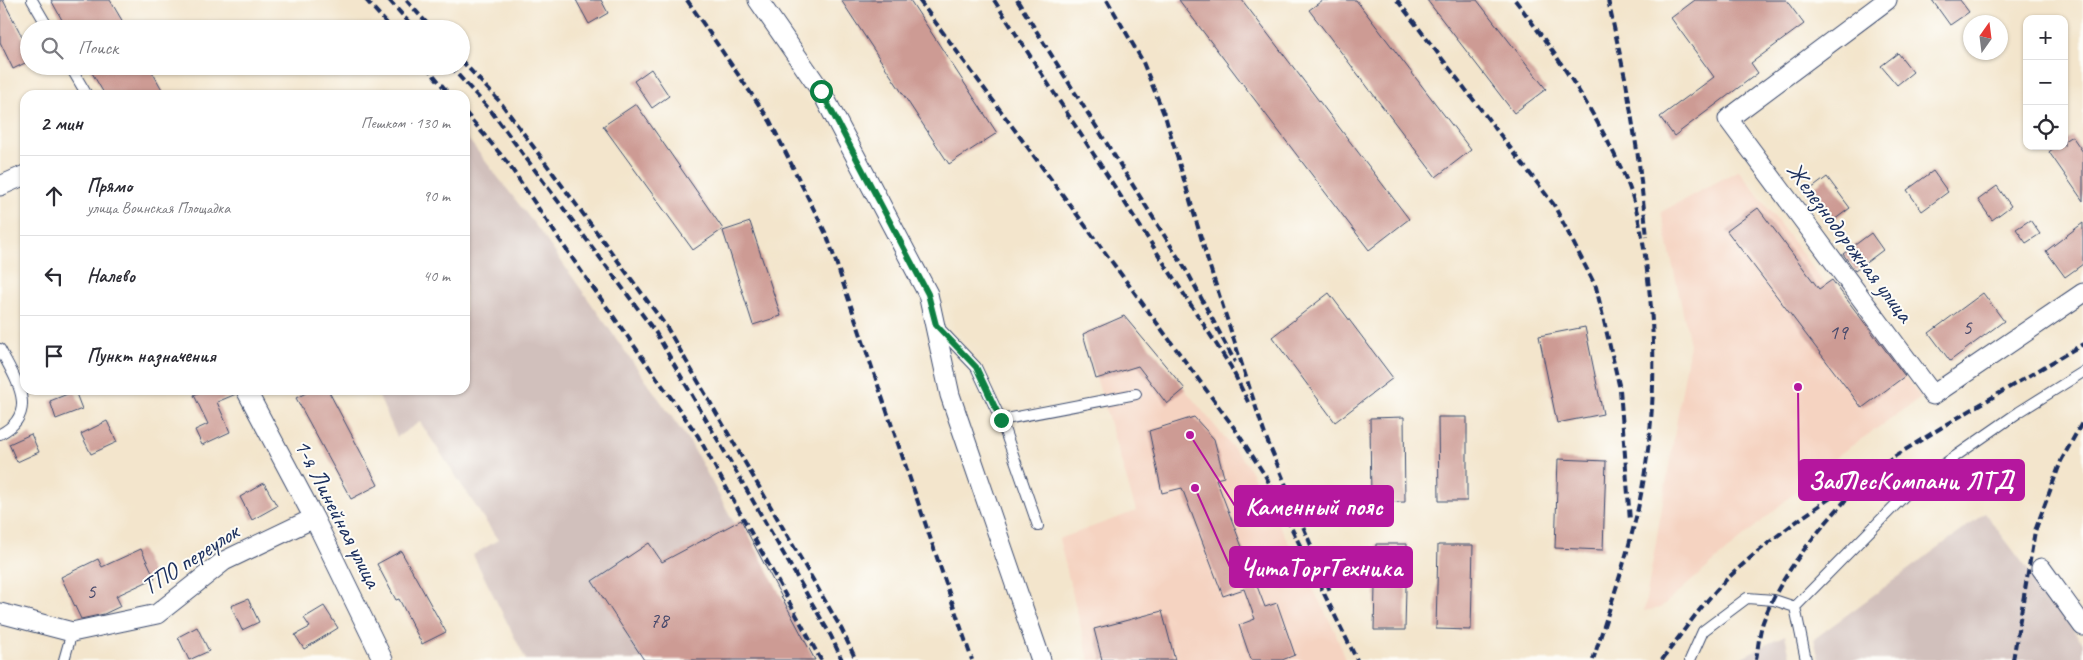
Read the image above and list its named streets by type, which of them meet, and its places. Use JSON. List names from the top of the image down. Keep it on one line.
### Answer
{"streets":{"street":["Железнодорожная улица","1-я Линейная улица","ТПО переулок"]},"crossings":[["1-я Линейная улица","ТПО переулок"]],"places":["ЗабЛесКомпани ЛТД","Каменный пояс","ЧитаТоргТехника"],"house_numbers":["5","19","5","78"],"north":"top","page":{"map_buttons":["+","−"],"search":"Поиск","heading":["2 мин","Пешком · 130 m"],"list":[["Прямо","улица Воинская Площадка","90 m"],["Налево","40 m"],"Пункт назначения"]}}
